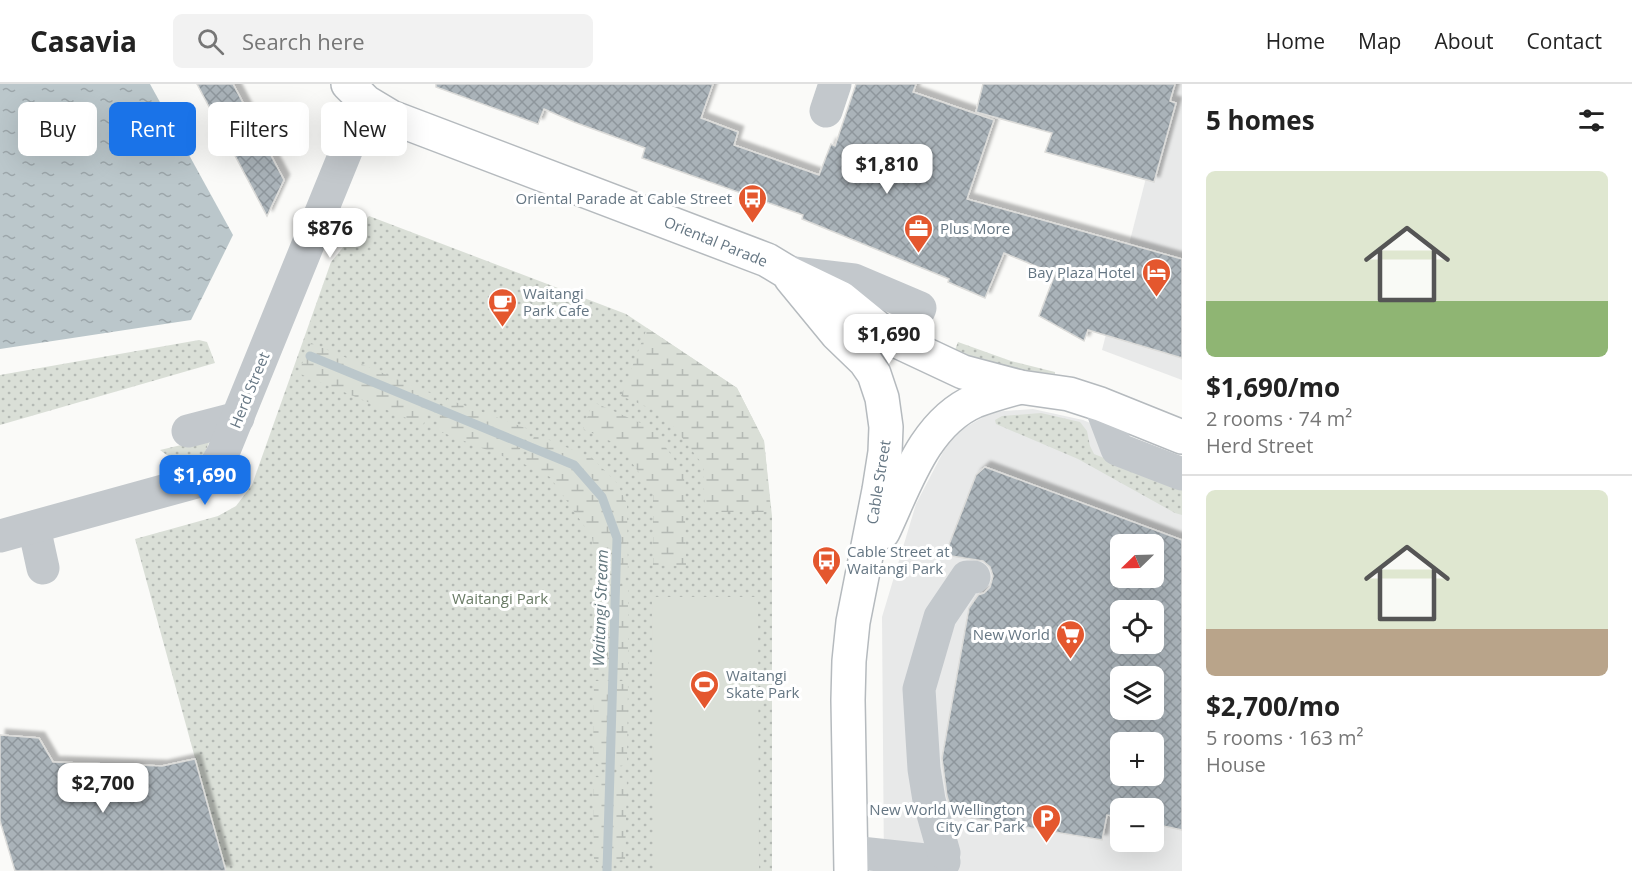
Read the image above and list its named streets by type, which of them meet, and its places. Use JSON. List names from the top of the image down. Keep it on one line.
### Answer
{"streets":{"main road":["Oriental Parade","Cable Street"],"street":["Herd Street"]},"crossings":[["Oriental Parade","Herd Street"],["Oriental Parade","Cable Street"]],"water":["Waitangi Stream"],"parks":["Waitangi Park"],"places":{"bus stop":["Oriental Parade at Cable Street","Cable Street at Waitangi Park"],"office":["Plus More"],"hotel":["Bay Plaza Hotel"],"cafe":["Waitangi Park Cafe"],"supermarket":["New World"],"sports":["Waitangi Skate Park"],"parking":["New World Wellington City Car Park"]},"north":"bottom left","page":{"header":"Casavia","search":"Search here","nav":["Home","Map","About","Contact"],"heading":"5 homes","chip":["Buy","Rent","Filters","New"],"price":["$1,810","$876","$1,690","$1,690","$2,700"],"list":[{"name":"$1,690/mo","note":"2 rooms · 74 m² · Herd Street"},{"name":"$2,700/mo","note":"5 rooms · 163 m² · House"}],"map_buttons":["+","−"]}}
